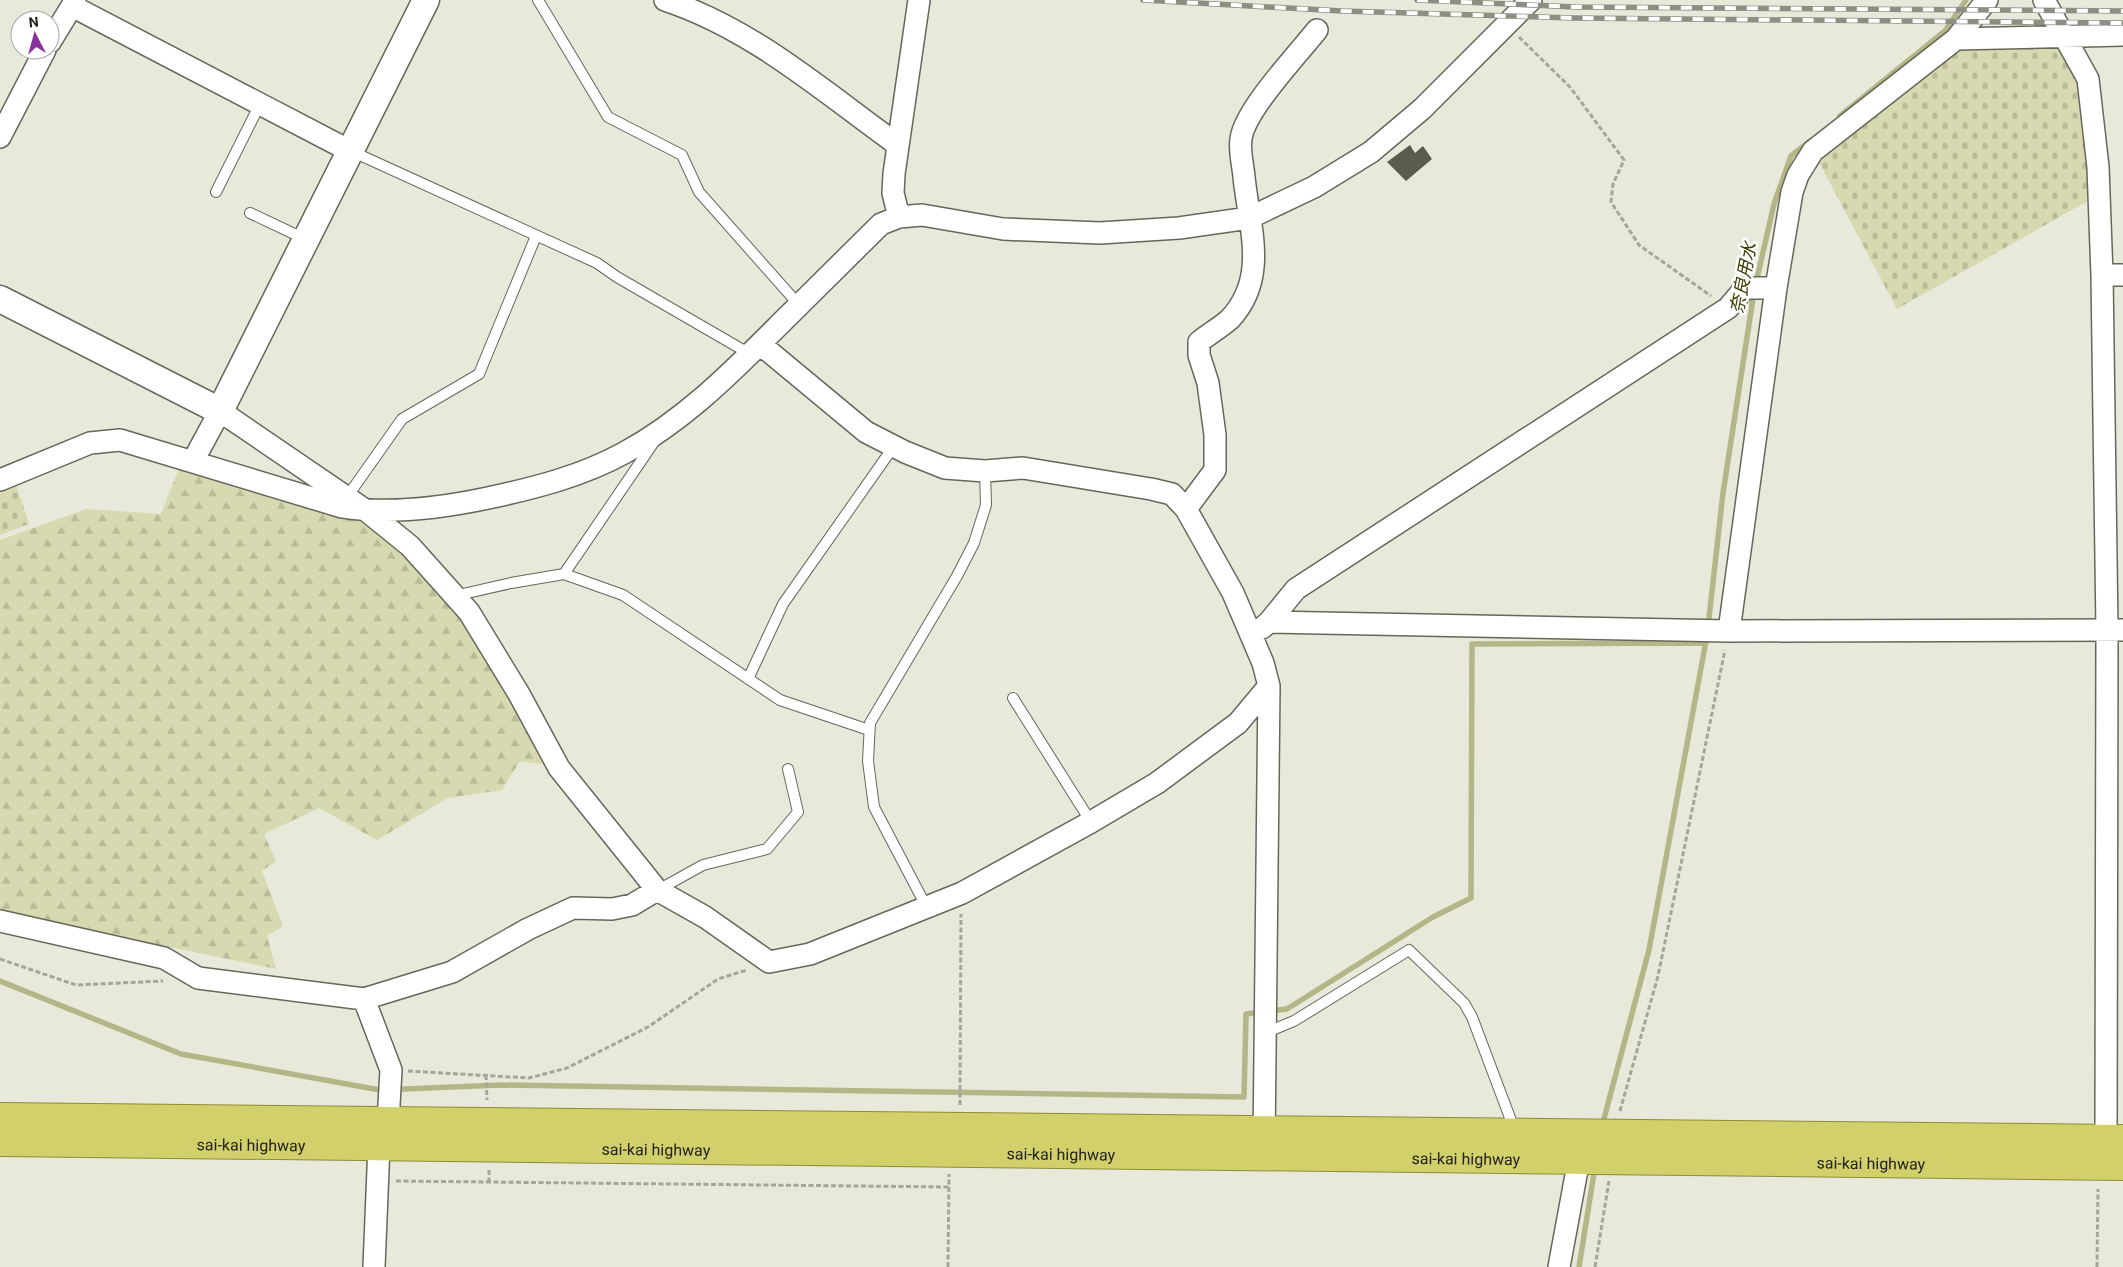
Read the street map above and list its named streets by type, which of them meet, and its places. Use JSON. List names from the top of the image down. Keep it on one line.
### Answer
{"streets":{"highway":["sai-kai highway"]},"water":["奈良用水"],"north":"top"}
